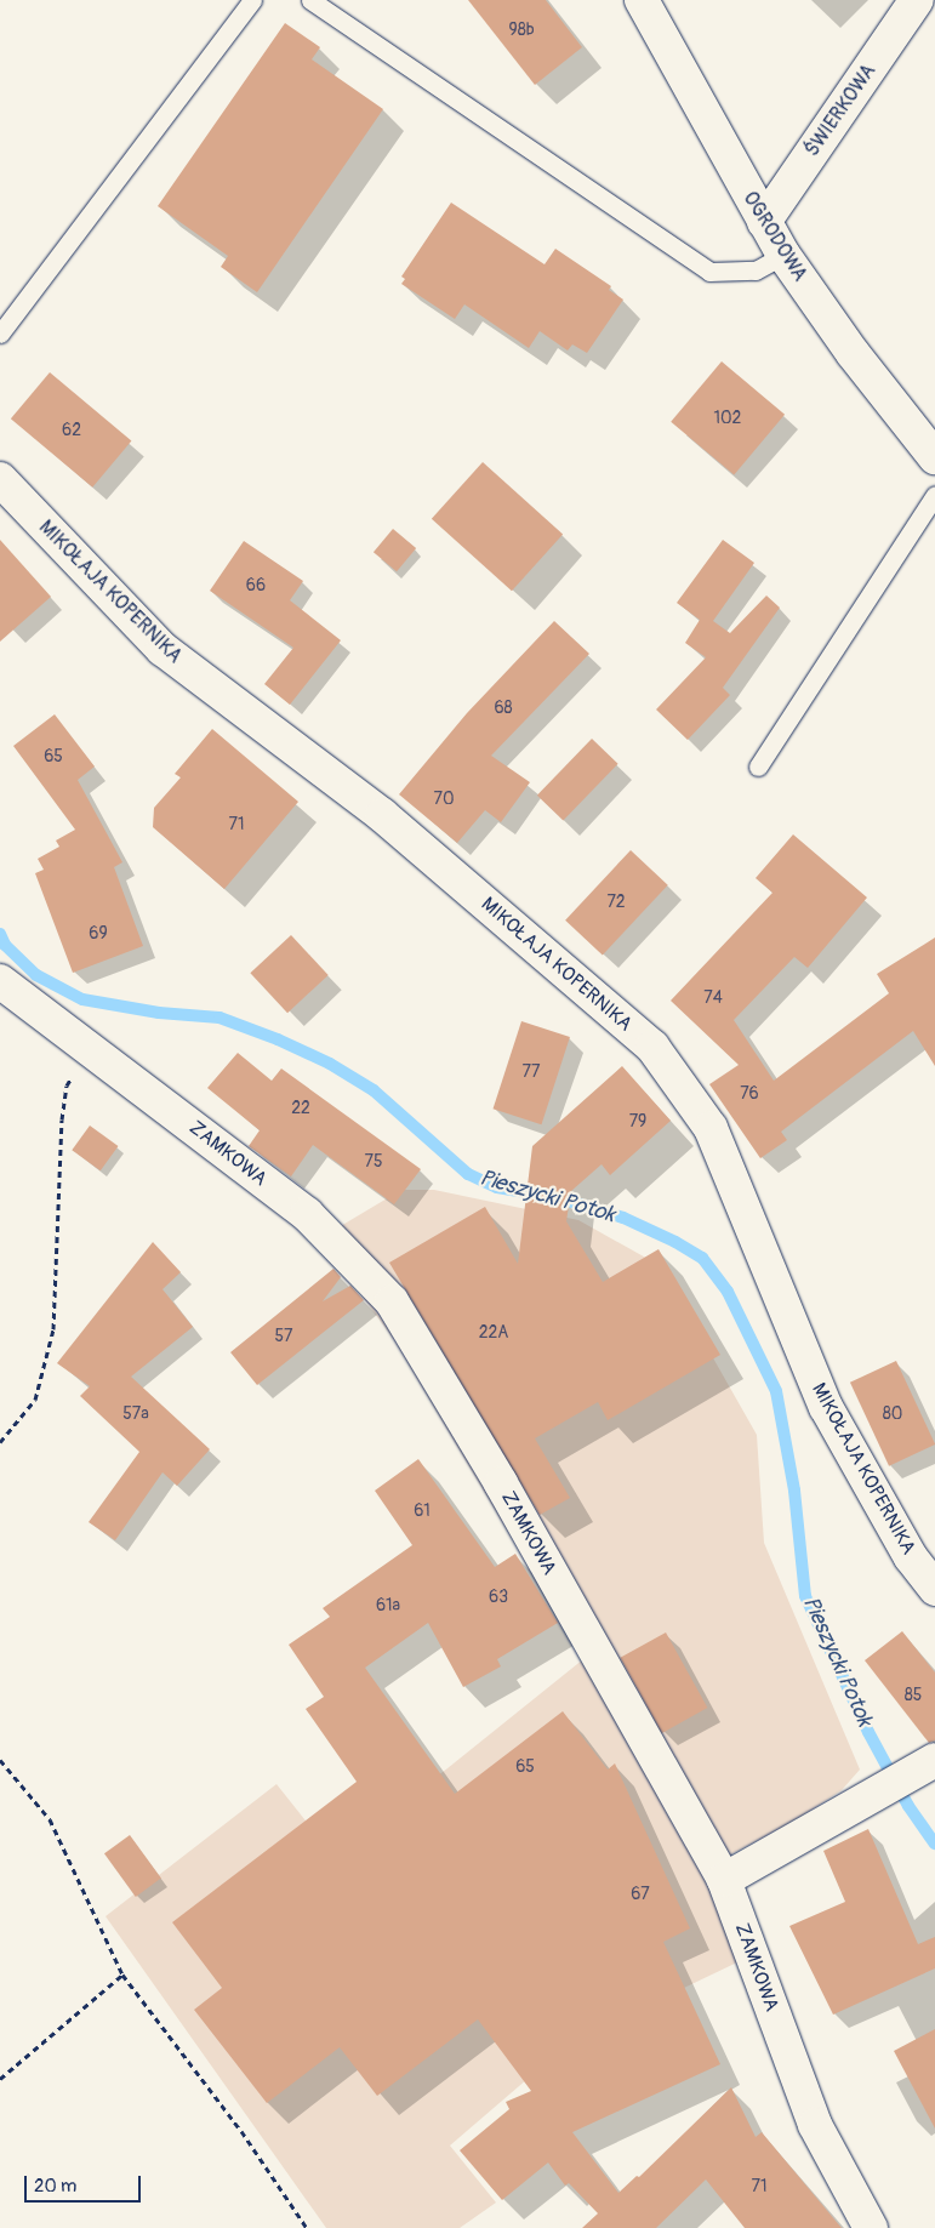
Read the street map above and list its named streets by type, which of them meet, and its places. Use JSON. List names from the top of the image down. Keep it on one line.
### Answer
{"streets":{"street":["ŚWIERKOWA","OGRODOWA","MIKOŁAJA KOPERNIKA","ZAMKOWA"]},"crossings":[["ŚWIERKOWA","OGRODOWA"]],"water":["Pieszycki Potok"],"house_numbers":["98b","102","62","66","68","65","70","71","72","69","74","77","76","22","79","75","22A","57","57a","80","61","63","61a","85","65","67","71"],"scale_bar":"20 m"}
